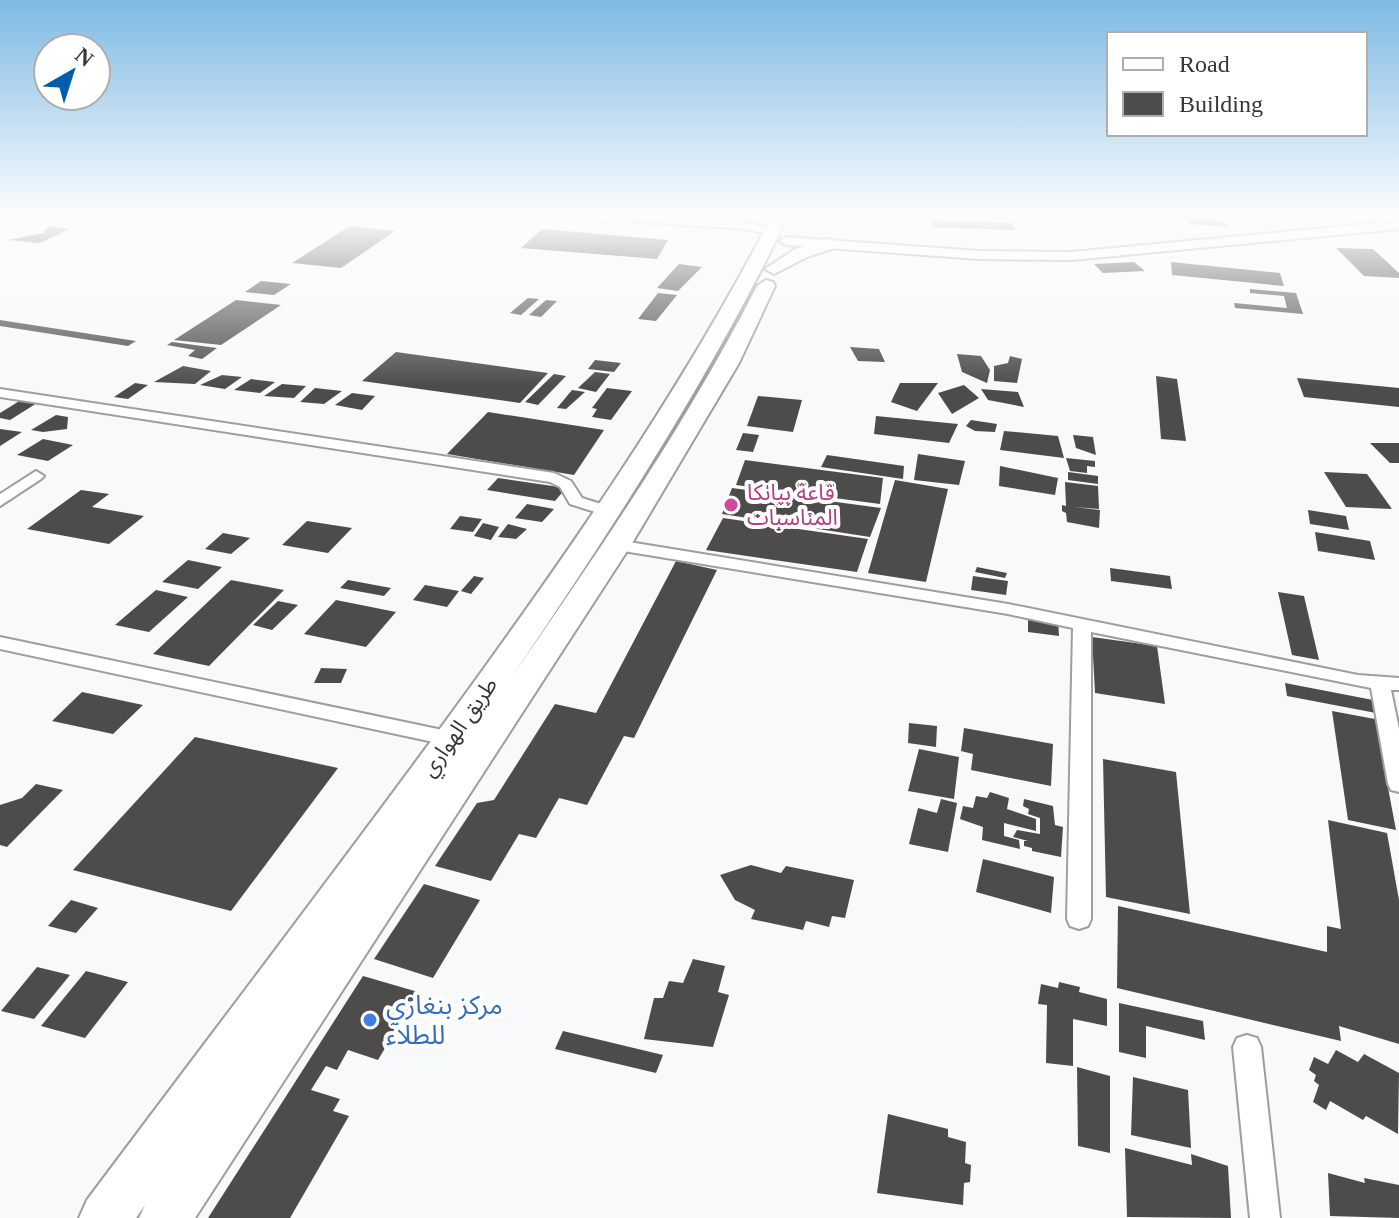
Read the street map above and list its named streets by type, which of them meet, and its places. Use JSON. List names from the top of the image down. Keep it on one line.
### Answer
{"streets":{"highway":["طريق الهواري"]},"places":["قاعة بيانكا المناسبات","مركز بنغازي للطلاء"],"legend":["Road","Building"],"north":"top right"}
